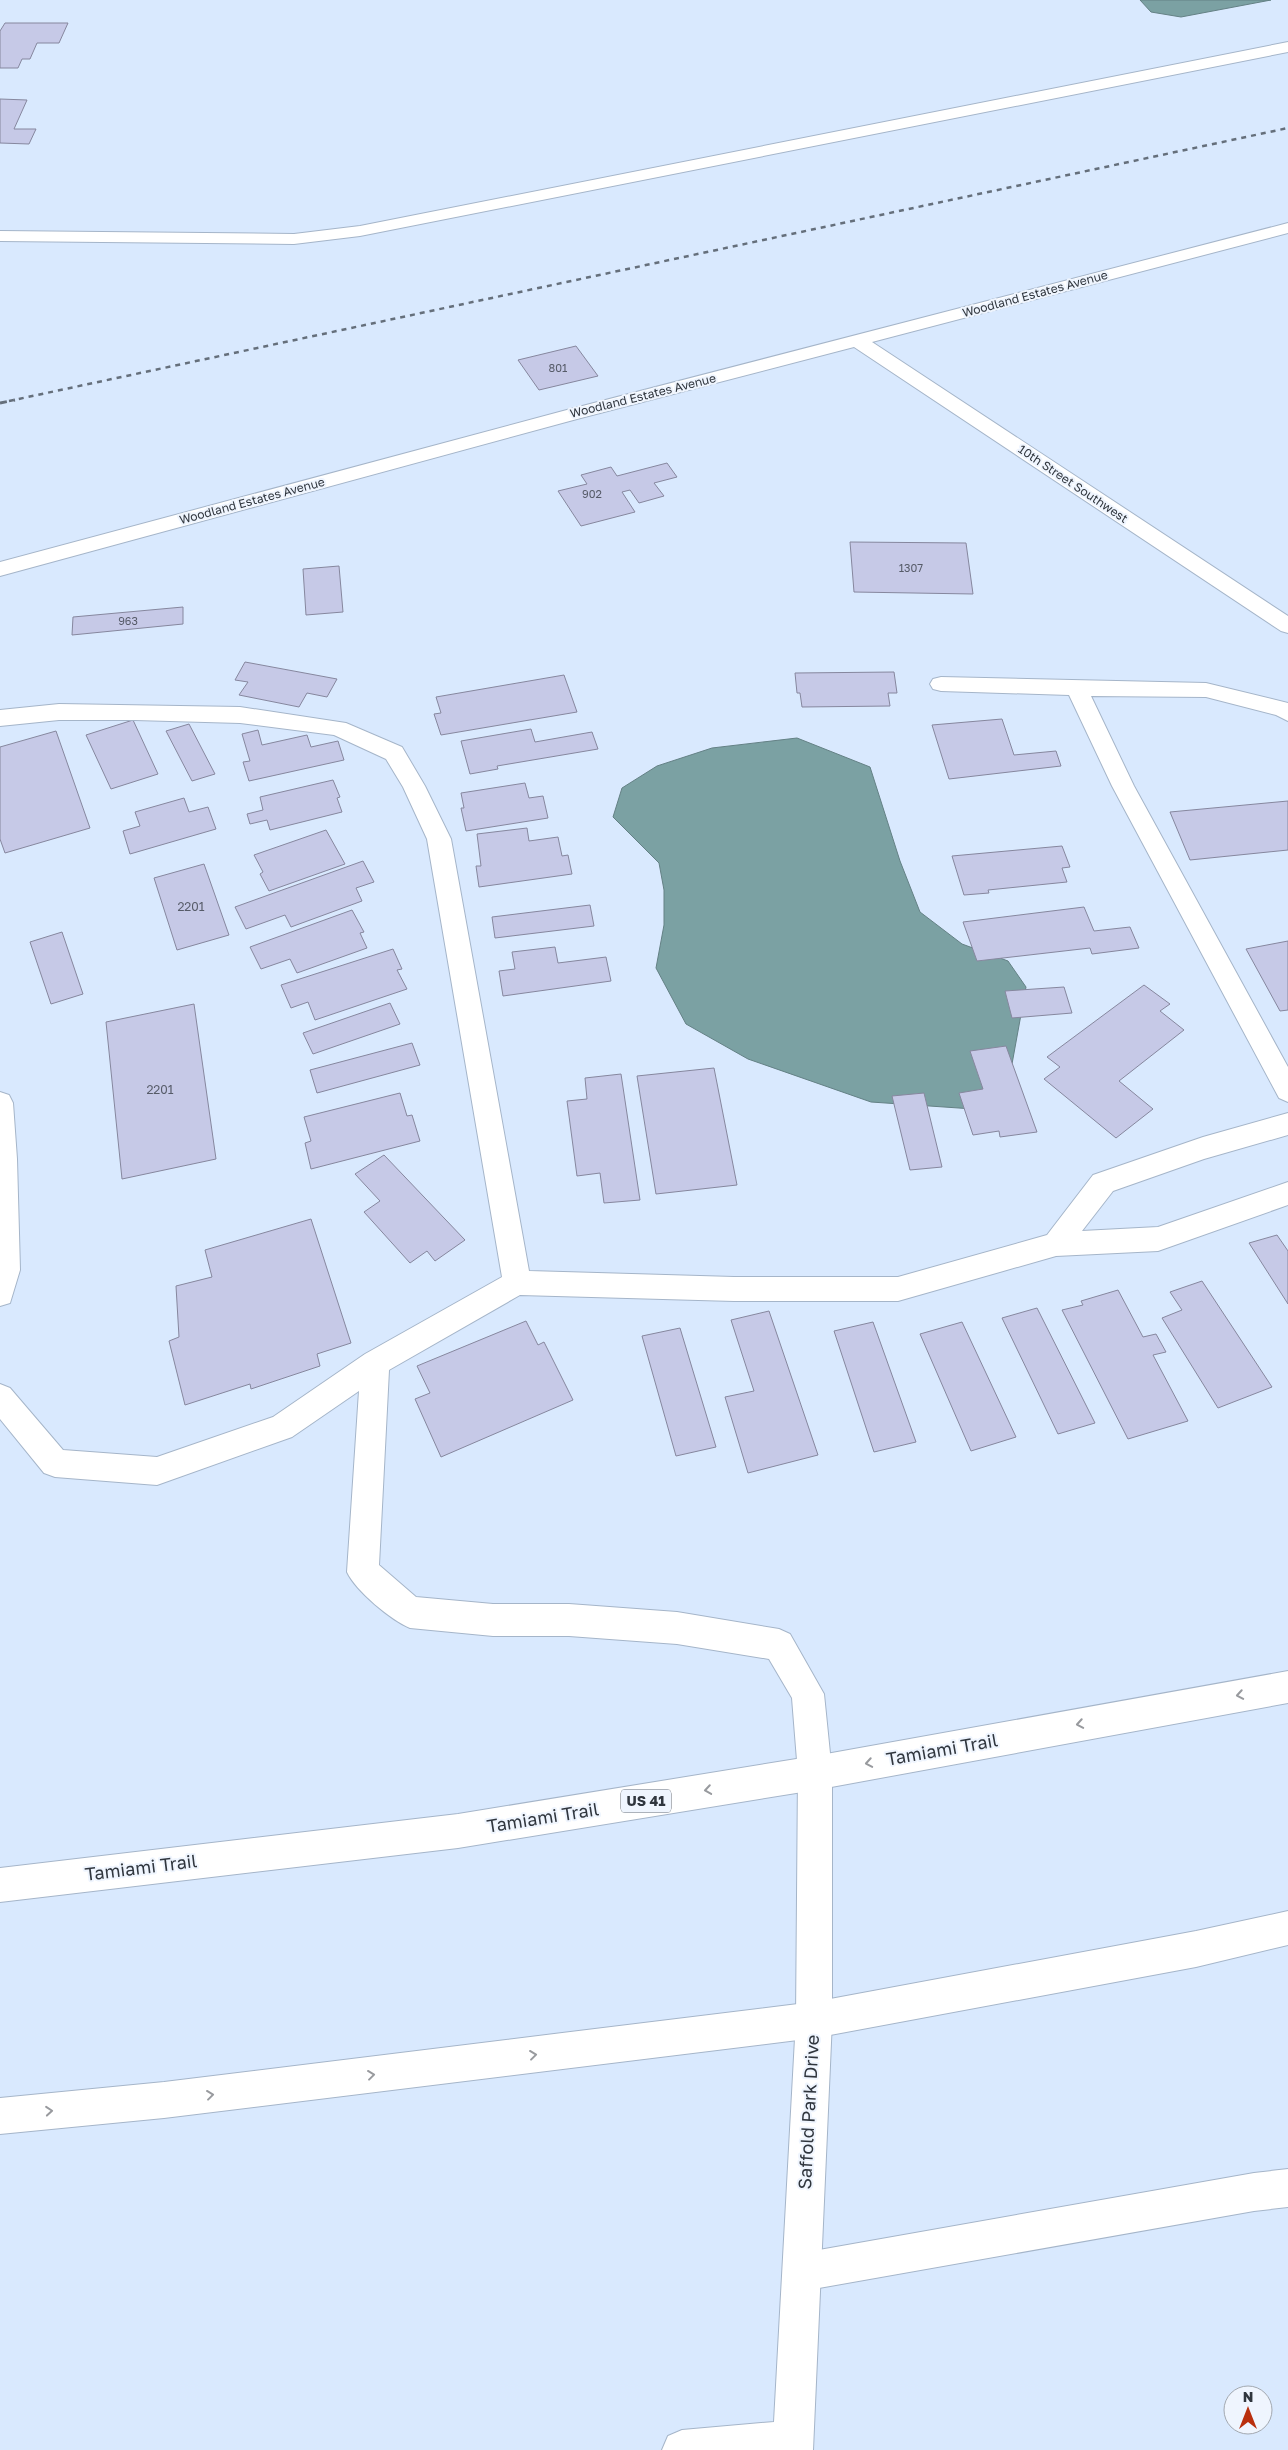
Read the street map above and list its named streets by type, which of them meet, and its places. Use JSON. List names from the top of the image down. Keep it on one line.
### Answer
{"streets":{"street":["Woodland Estates Avenue","10th Street Southwest","Tamiami Trail","US 41","Saffold Park Drive"]},"crossings":[["Woodland Estates Avenue","10th Street Southwest"],["Tamiami Trail","Saffold Park Drive"]],"house_numbers":["801","902","1307","963","2201","2201"],"north":"top"}
